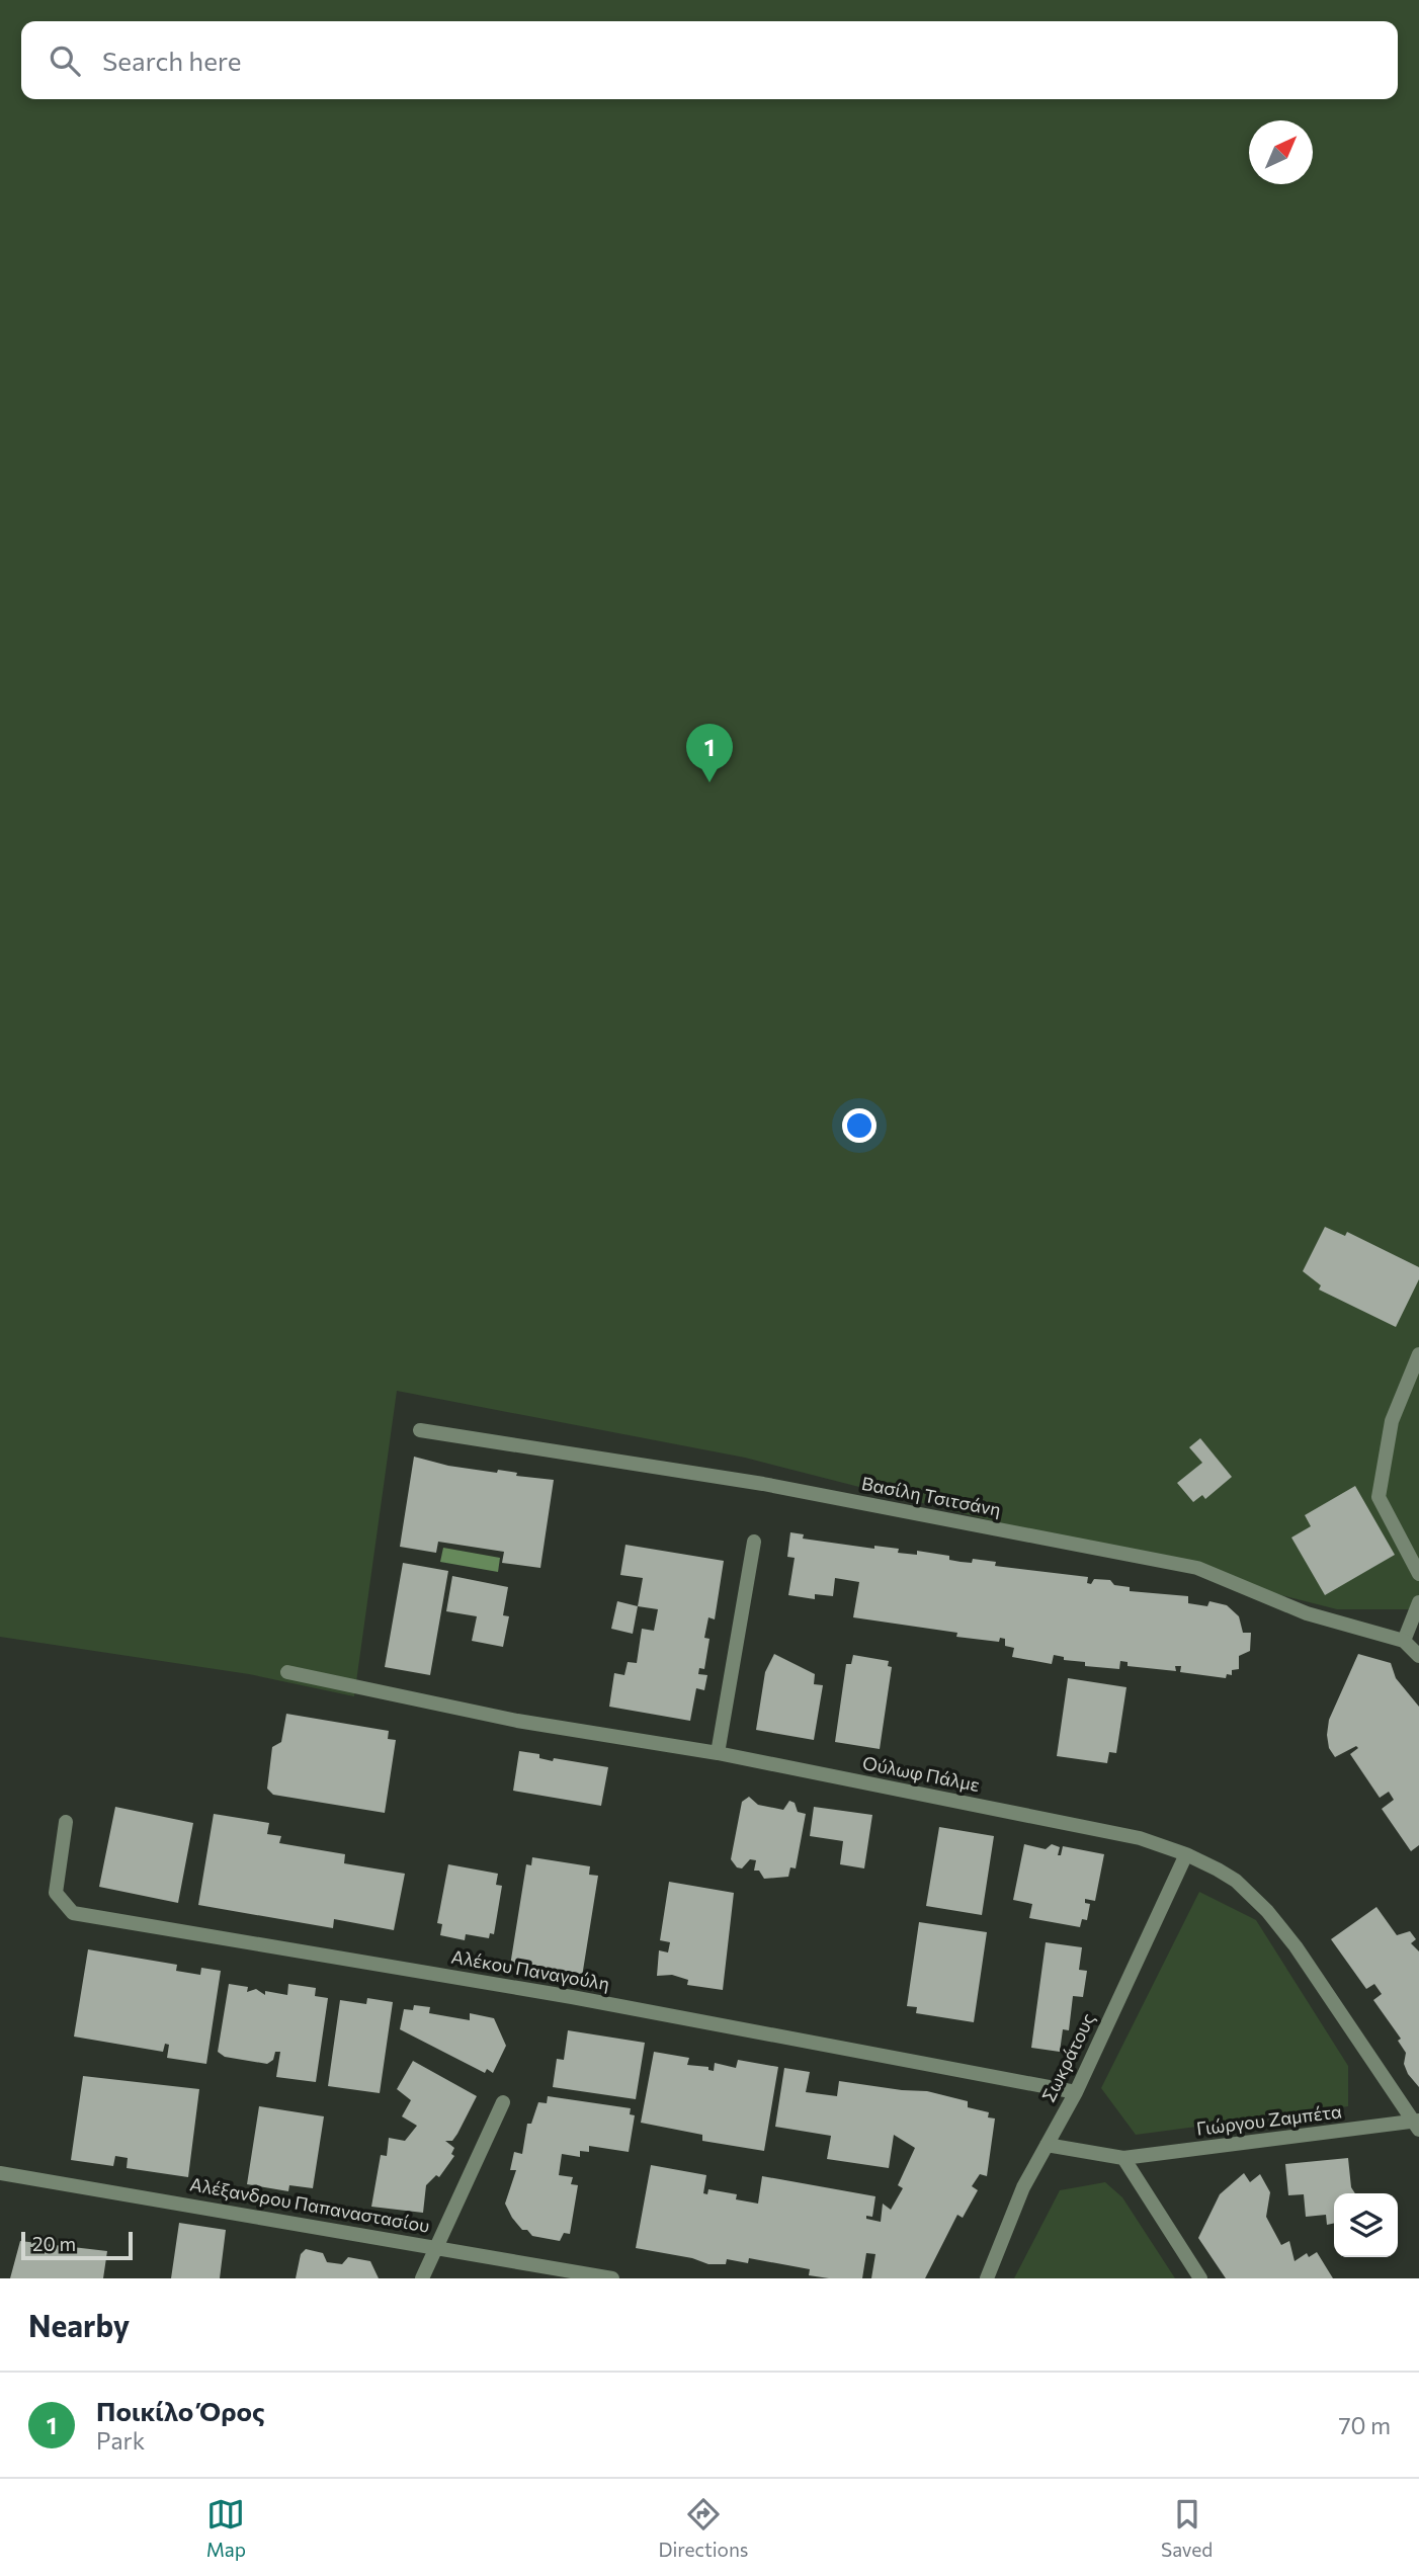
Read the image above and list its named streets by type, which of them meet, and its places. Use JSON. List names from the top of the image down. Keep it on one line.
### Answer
{"streets":{"street":["Βασίλη Τσιτσάνη","Ούλωφ Πάλμε","Αλέκου Παναγούλη","Σωκράτους","Γιώργου Ζαμπέτα","Αλέξανδρου Παπαναστασίου"]},"crossings":[["Ούλωφ Πάλμε","Σωκράτους"],["Ούλωφ Πάλμε","Γιώργου Ζαμπέτα"],["Αλέκου Παναγούλη","Σωκράτους"]],"scale_bar":"20 m","north":"top right","page":{"search":"Search here","pins":"1","scale":"20 m","heading":"Nearby","list":[{"mark":"1","name":"Ποικίλο Όρος","note":"Park","value":"70 m"}],"nav":["Map","Directions","Saved"]}}
